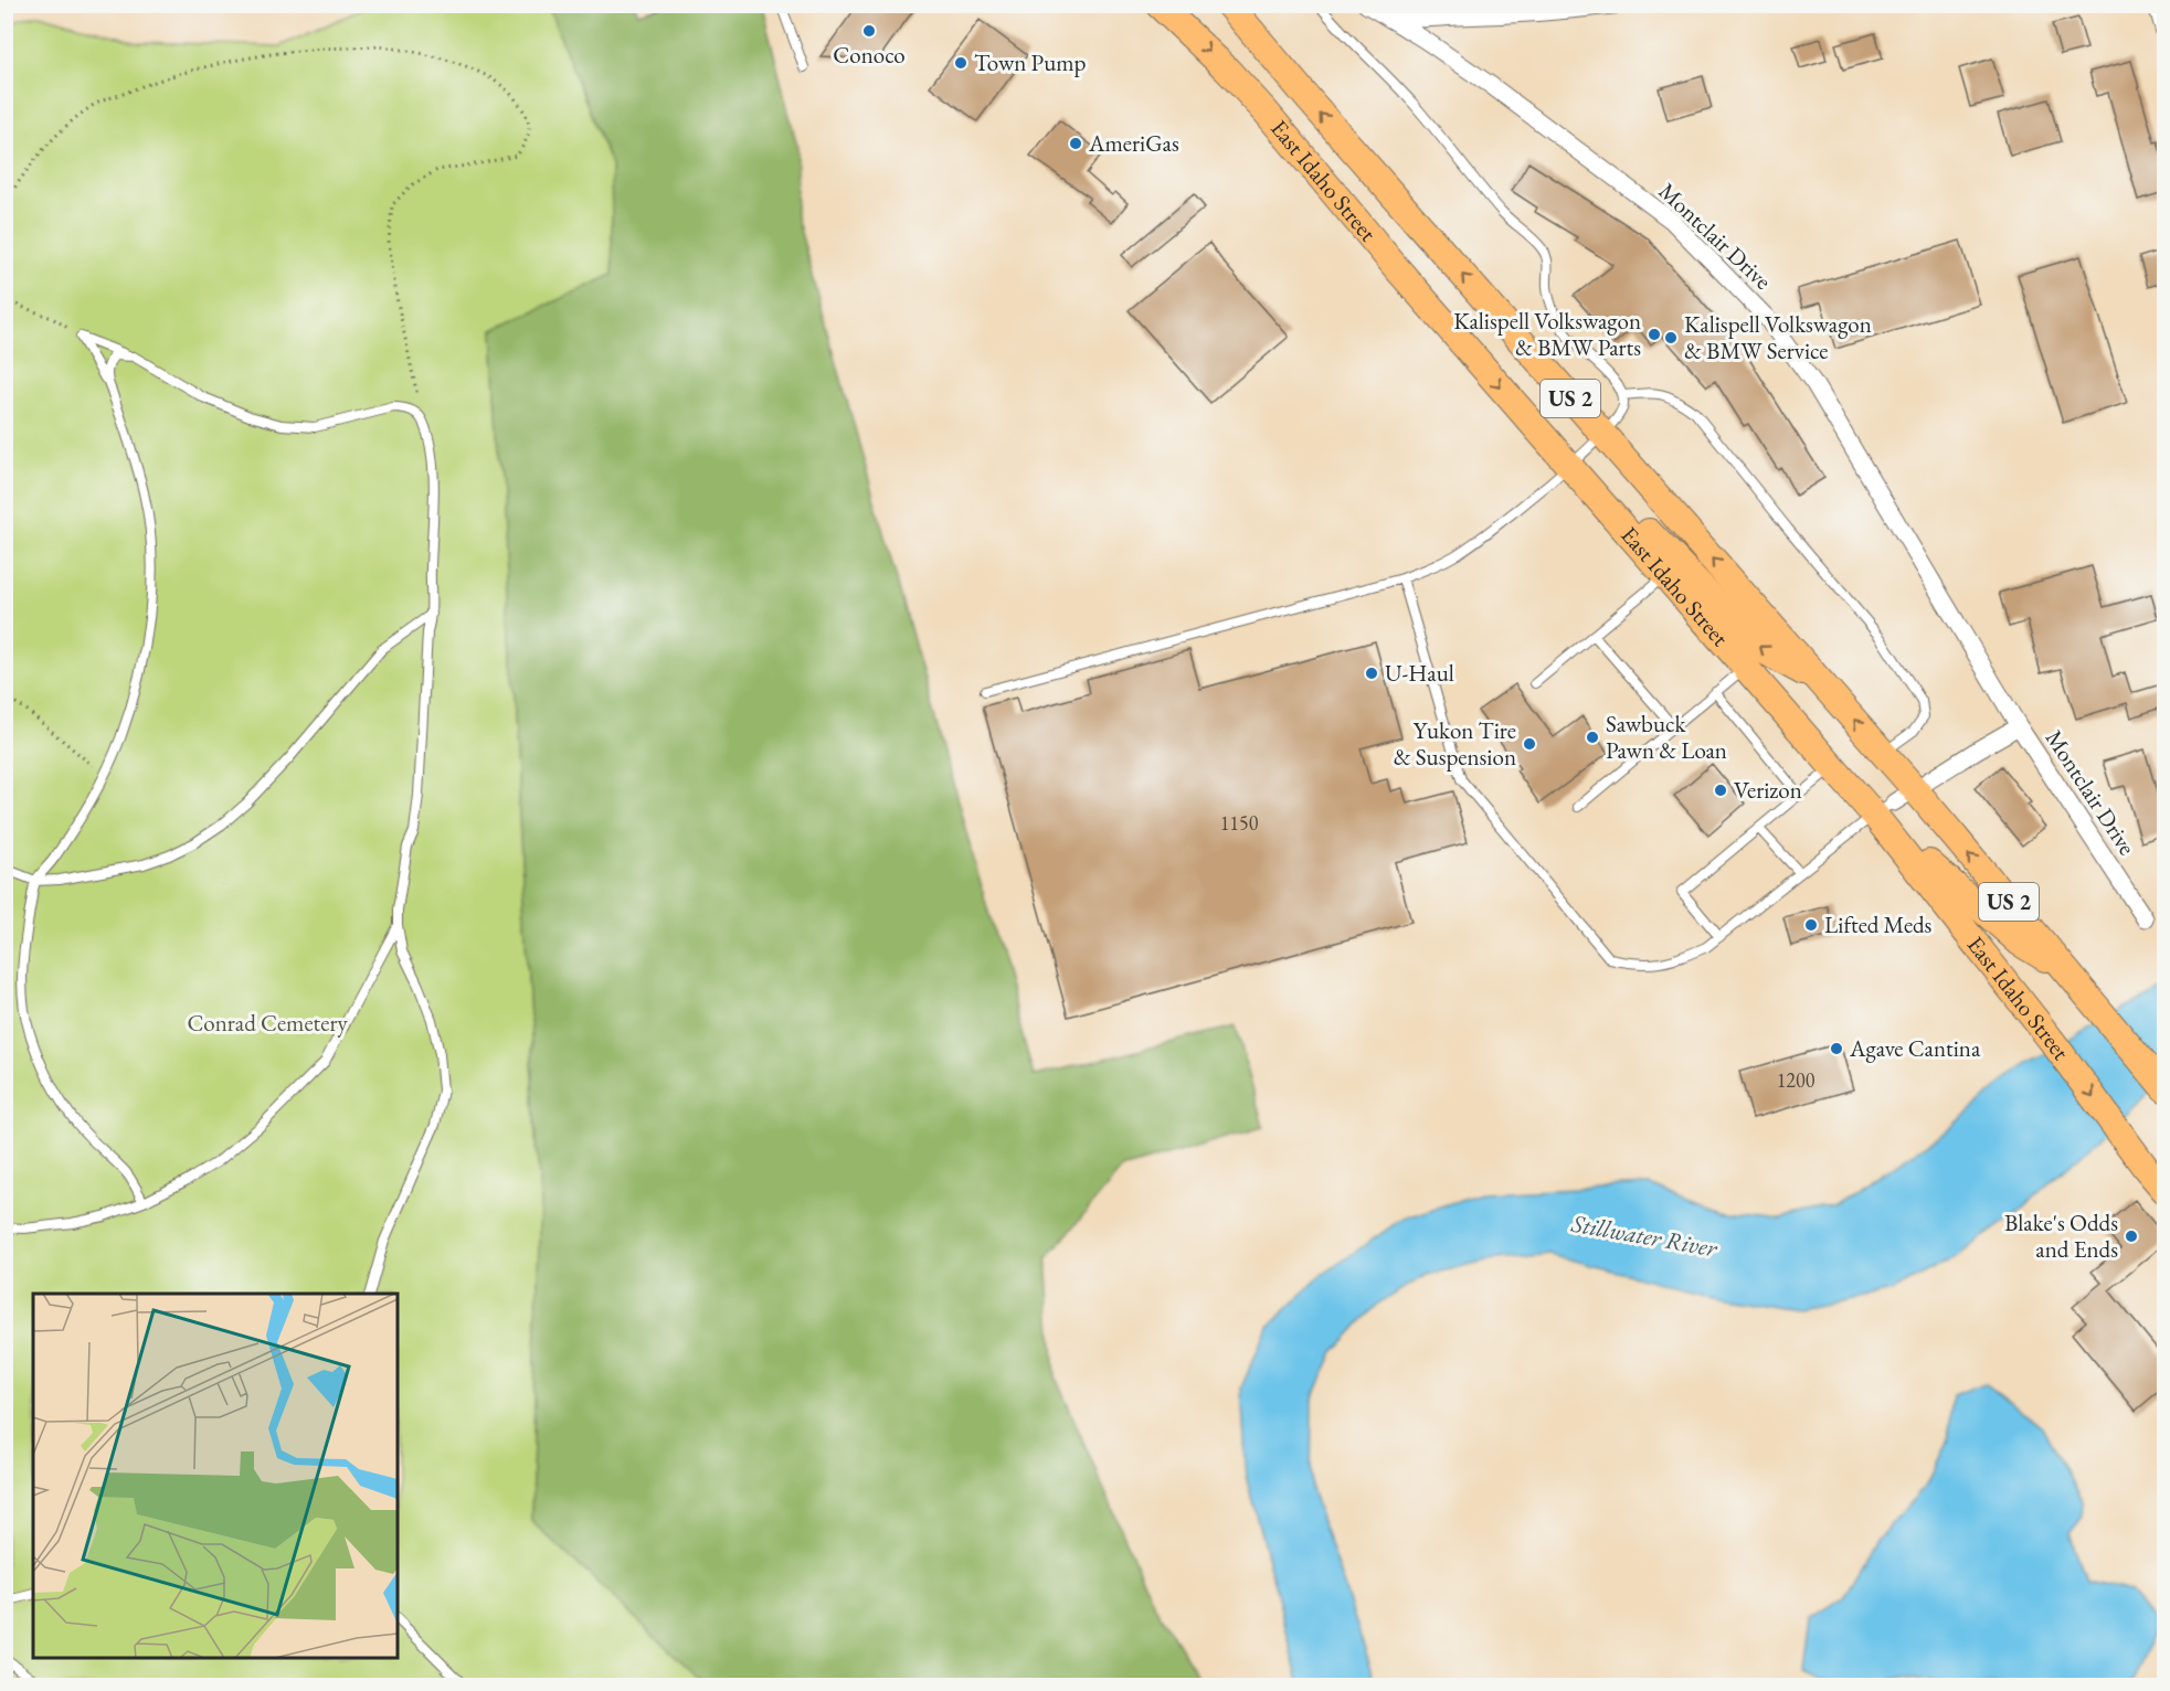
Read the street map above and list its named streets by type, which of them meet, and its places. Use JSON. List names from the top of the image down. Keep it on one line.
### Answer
{"streets":{"highway":["East Idaho Street","US 2"],"street":["Montclair Drive"]},"crossings":[["East Idaho Street","Montclair Drive"]],"water":["Stillwater River"],"parks":["Conrad Cemetery"],"places":["Conoco","Town Pump","AmeriGas","Kalispell Volkswagon & BMW Parts","Kalispell Volkswagon & BMW Service","U-Haul","Sawbuck Pawn & Loan","Yukon Tire & Suspension","Verizon","Lifted Meds","Agave Cantina","Blake's Odds and Ends"],"house_numbers":["1150","1200"]}
